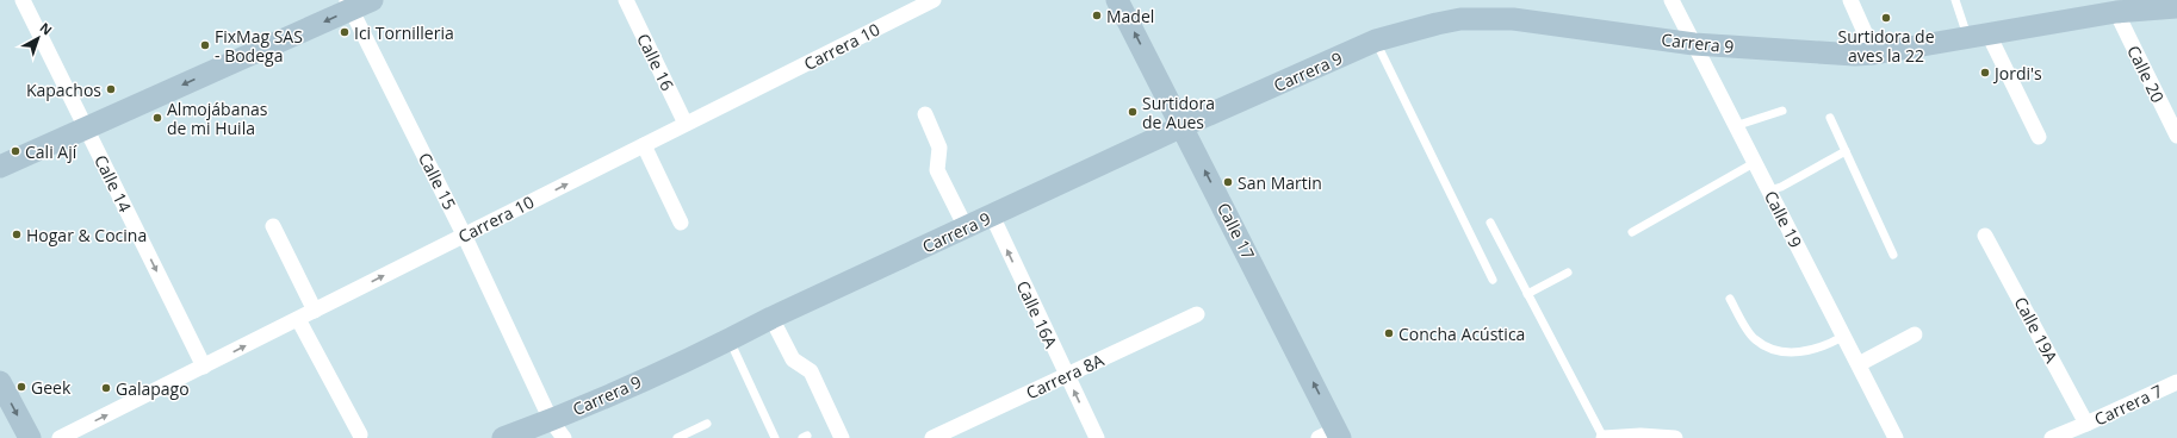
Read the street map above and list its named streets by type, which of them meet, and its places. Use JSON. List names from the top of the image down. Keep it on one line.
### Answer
{"streets":{"main road":["Carrera 9","Calle 17"],"street":["Carrera 10","Calle 16","Calle 20","Calle 15","Calle 14","Calle 19","Calle 16A","Calle 19A","Carrera 8A","Carrera 7"]},"crossings":[["Carrera 9","Calle 20"],["Carrera 9","Calle 15"],["Carrera 9","Calle 19"],["Carrera 9","Calle 17"],["Carrera 9","Calle 16A"],["Carrera 10","Calle 16"],["Carrera 10","Calle 15"],["Carrera 10","Calle 14"],["Calle 16A","Carrera 8A"],["Calle 19A","Carrera 7"]],"one_way":["Carrera 10","Calle 17","Calle 16A"],"places":["Madel","Surtidora de aves la 22","Ici Tornilleria","FixMag SAS - Bodega","Jordi's","Kapachos","Surtidora de Aues","Almojábanas de mi Huila","Cali Ají","San Martin","Hogar & Cocina","Concha Acústica","Geek","Galapago"],"north":"top right"}
